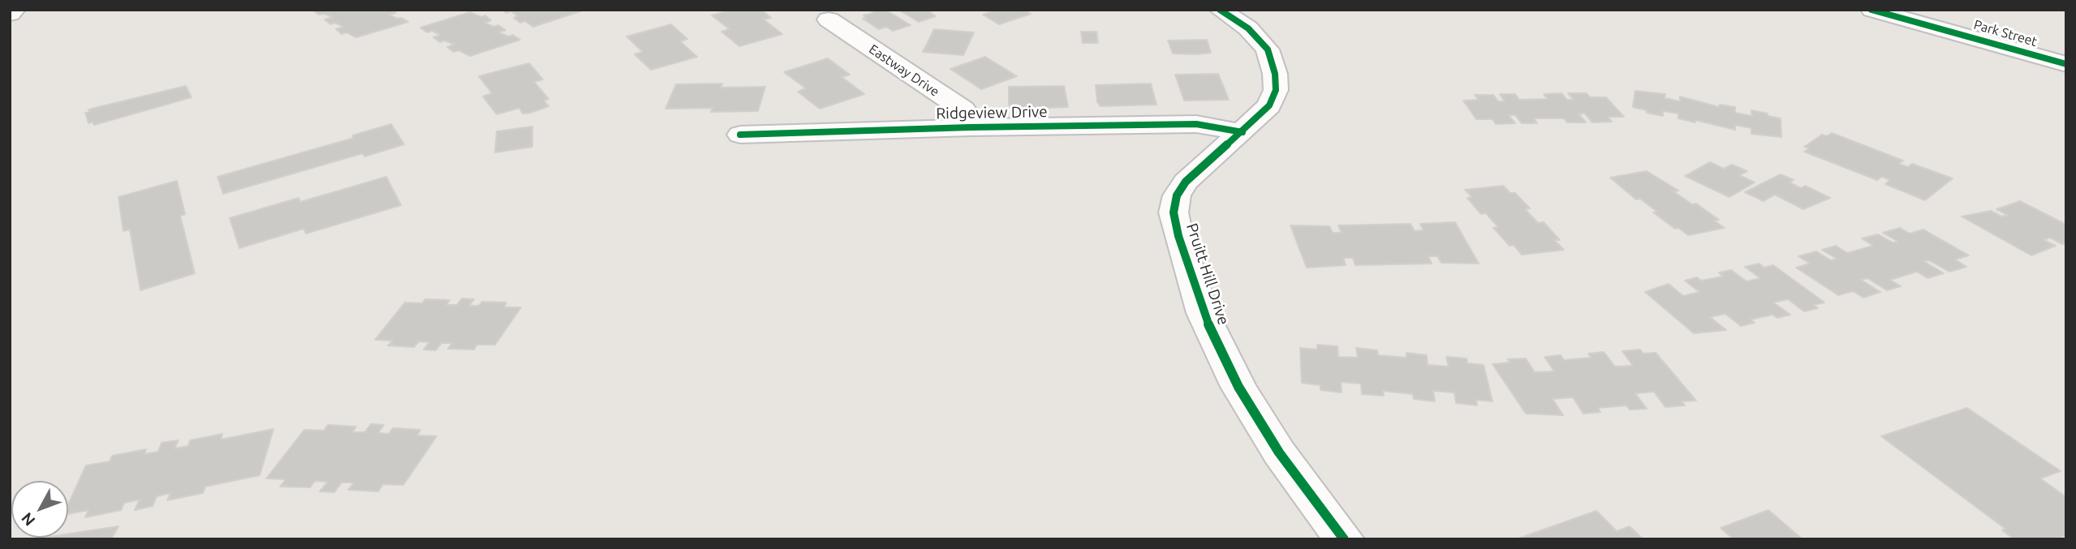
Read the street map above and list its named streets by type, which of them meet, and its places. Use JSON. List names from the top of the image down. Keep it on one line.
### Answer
{"streets":{"street":["Park Street","Eastway Drive","Ridgeview Drive","Pruitt Hill Drive"]},"crossings":[["Eastway Drive","Ridgeview Drive"],["Ridgeview Drive","Pruitt Hill Drive"]],"north":"bottom left"}
